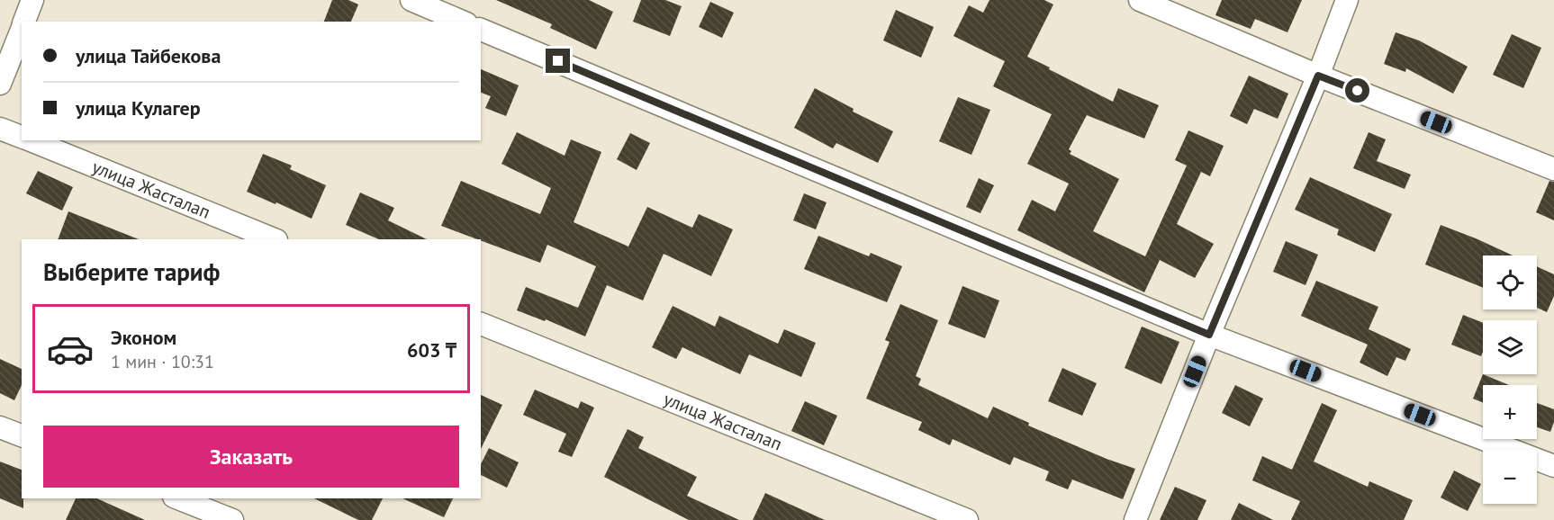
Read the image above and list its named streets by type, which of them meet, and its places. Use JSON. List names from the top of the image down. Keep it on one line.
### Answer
{"streets":{"street":["улица Жасталап"]},"page":{"banner":["улица Тайбекова","улица Кулагер"],"heading":"Выберите тариф","map_buttons":["+","−"],"list":[{"name":"Эконом","note":"1 мин · 10:31","value":"603 ₸"}],"buttons":"Заказать"}}
